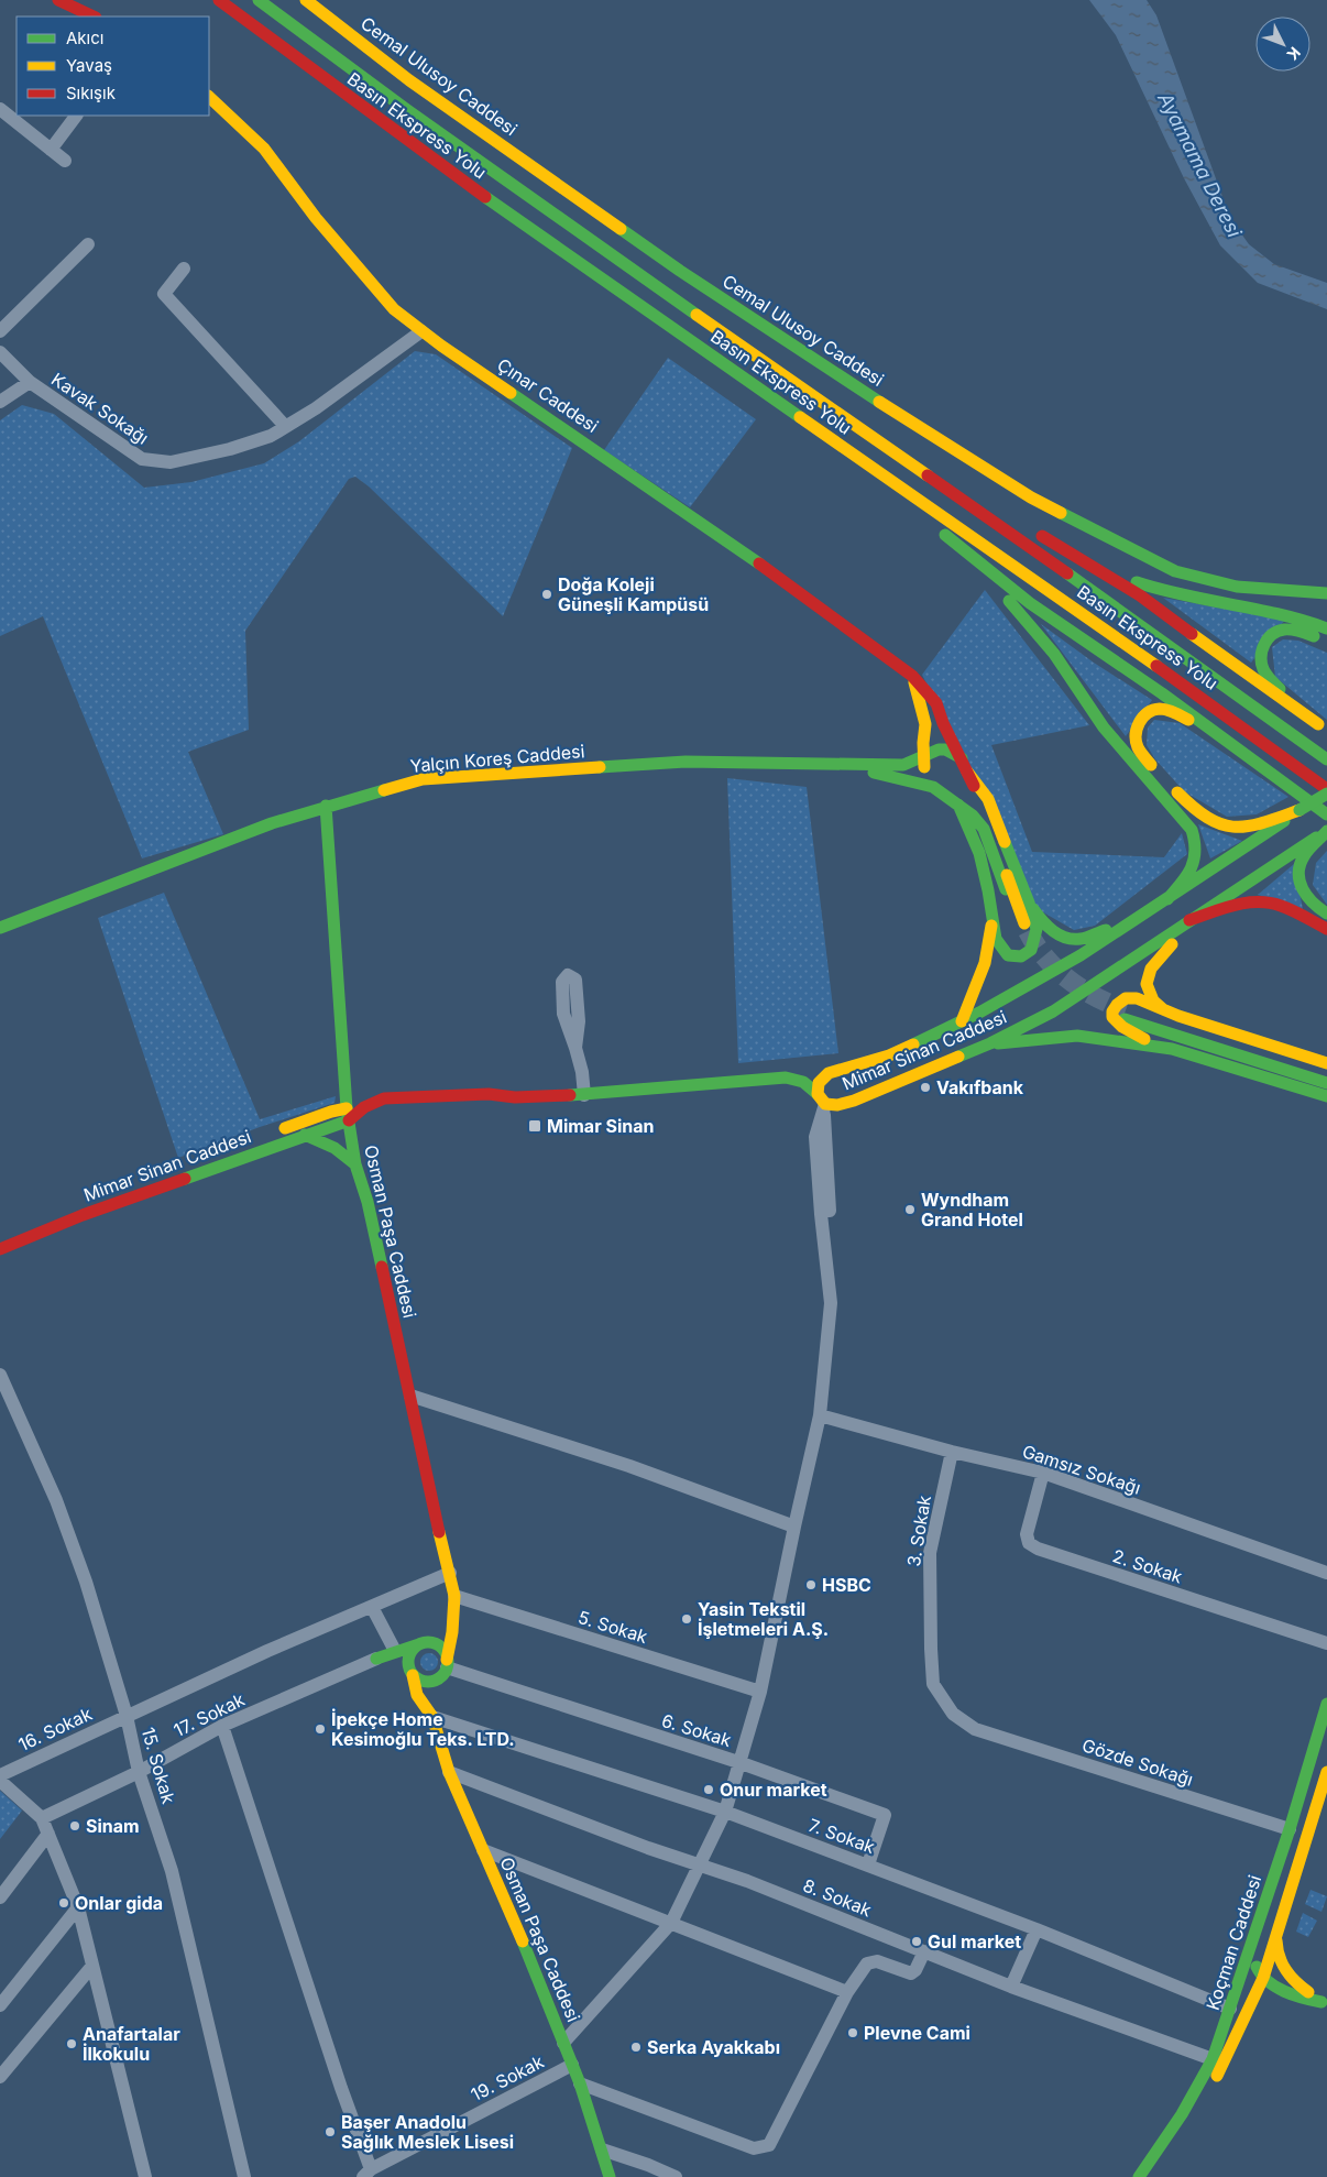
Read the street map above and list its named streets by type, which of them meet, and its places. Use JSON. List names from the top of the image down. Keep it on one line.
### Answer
{"streets":{"main road":["Cemal Ulusoy Caddesi","Basın Ekspress Yolu","Çınar Caddesi","Yalçın Koreş Caddesi","Mimar Sinan Caddesi","Osman Paşa Caddesi","17. Sokak","Koçman Caddesi"],"street":["Kavak Sokağı","Gamsız Sokağı","3. Sokak","2. Sokak","5. Sokak","16. Sokak","6. Sokak","Gözde Sokağı","15. Sokak","7. Sokak","8. Sokak","19. Sokak"]},"crossings":[["Çınar Caddesi","Kavak Sokağı"],["Çınar Caddesi","Yalçın Koreş Caddesi"],["Yalçın Koreş Caddesi","Osman Paşa Caddesi"],["Mimar Sinan Caddesi","Osman Paşa Caddesi"],["Osman Paşa Caddesi","5. Sokak"],["Osman Paşa Caddesi","17. Sokak"],["Osman Paşa Caddesi","16. Sokak"],["Osman Paşa Caddesi","6. Sokak"],["Osman Paşa Caddesi","7. Sokak"],["Osman Paşa Caddesi","8. Sokak"],["Osman Paşa Caddesi","19. Sokak"],["Gamsız Sokağı","3. Sokak"],["Gamsız Sokağı","2. Sokak"],["3. Sokak","Gözde Sokağı"],["17. Sokak","6. Sokak"],["17. Sokak","15. Sokak"],["16. Sokak","15. Sokak"],["6. Sokak","7. Sokak"],["Gözde Sokağı","Koçman Caddesi"],["7. Sokak","Koçman Caddesi"],["8. Sokak","Koçman Caddesi"]],"water":["Ayamama Deresi"],"places":{"other":["Doğa Koleji Güneşli Kampüsü","Vakıfbank","Wyndham Grand Hotel","HSBC","Yasin Tekstil İşletmeleri A.Ş.","İpekçe Home Kesimoğlu Teks. LTD.","Onur market","Sinam","Onlar gida","Gul market","Plevne Cami","Anafartalar İlkokulu","Serka Ayakkabı","Başer Anadolu Sağlık Meslek Lisesi"],"transit":["Mimar Sinan"]},"legend":["Akıcı","Yavaş","Sıkışık"],"north":"bottom right"}
